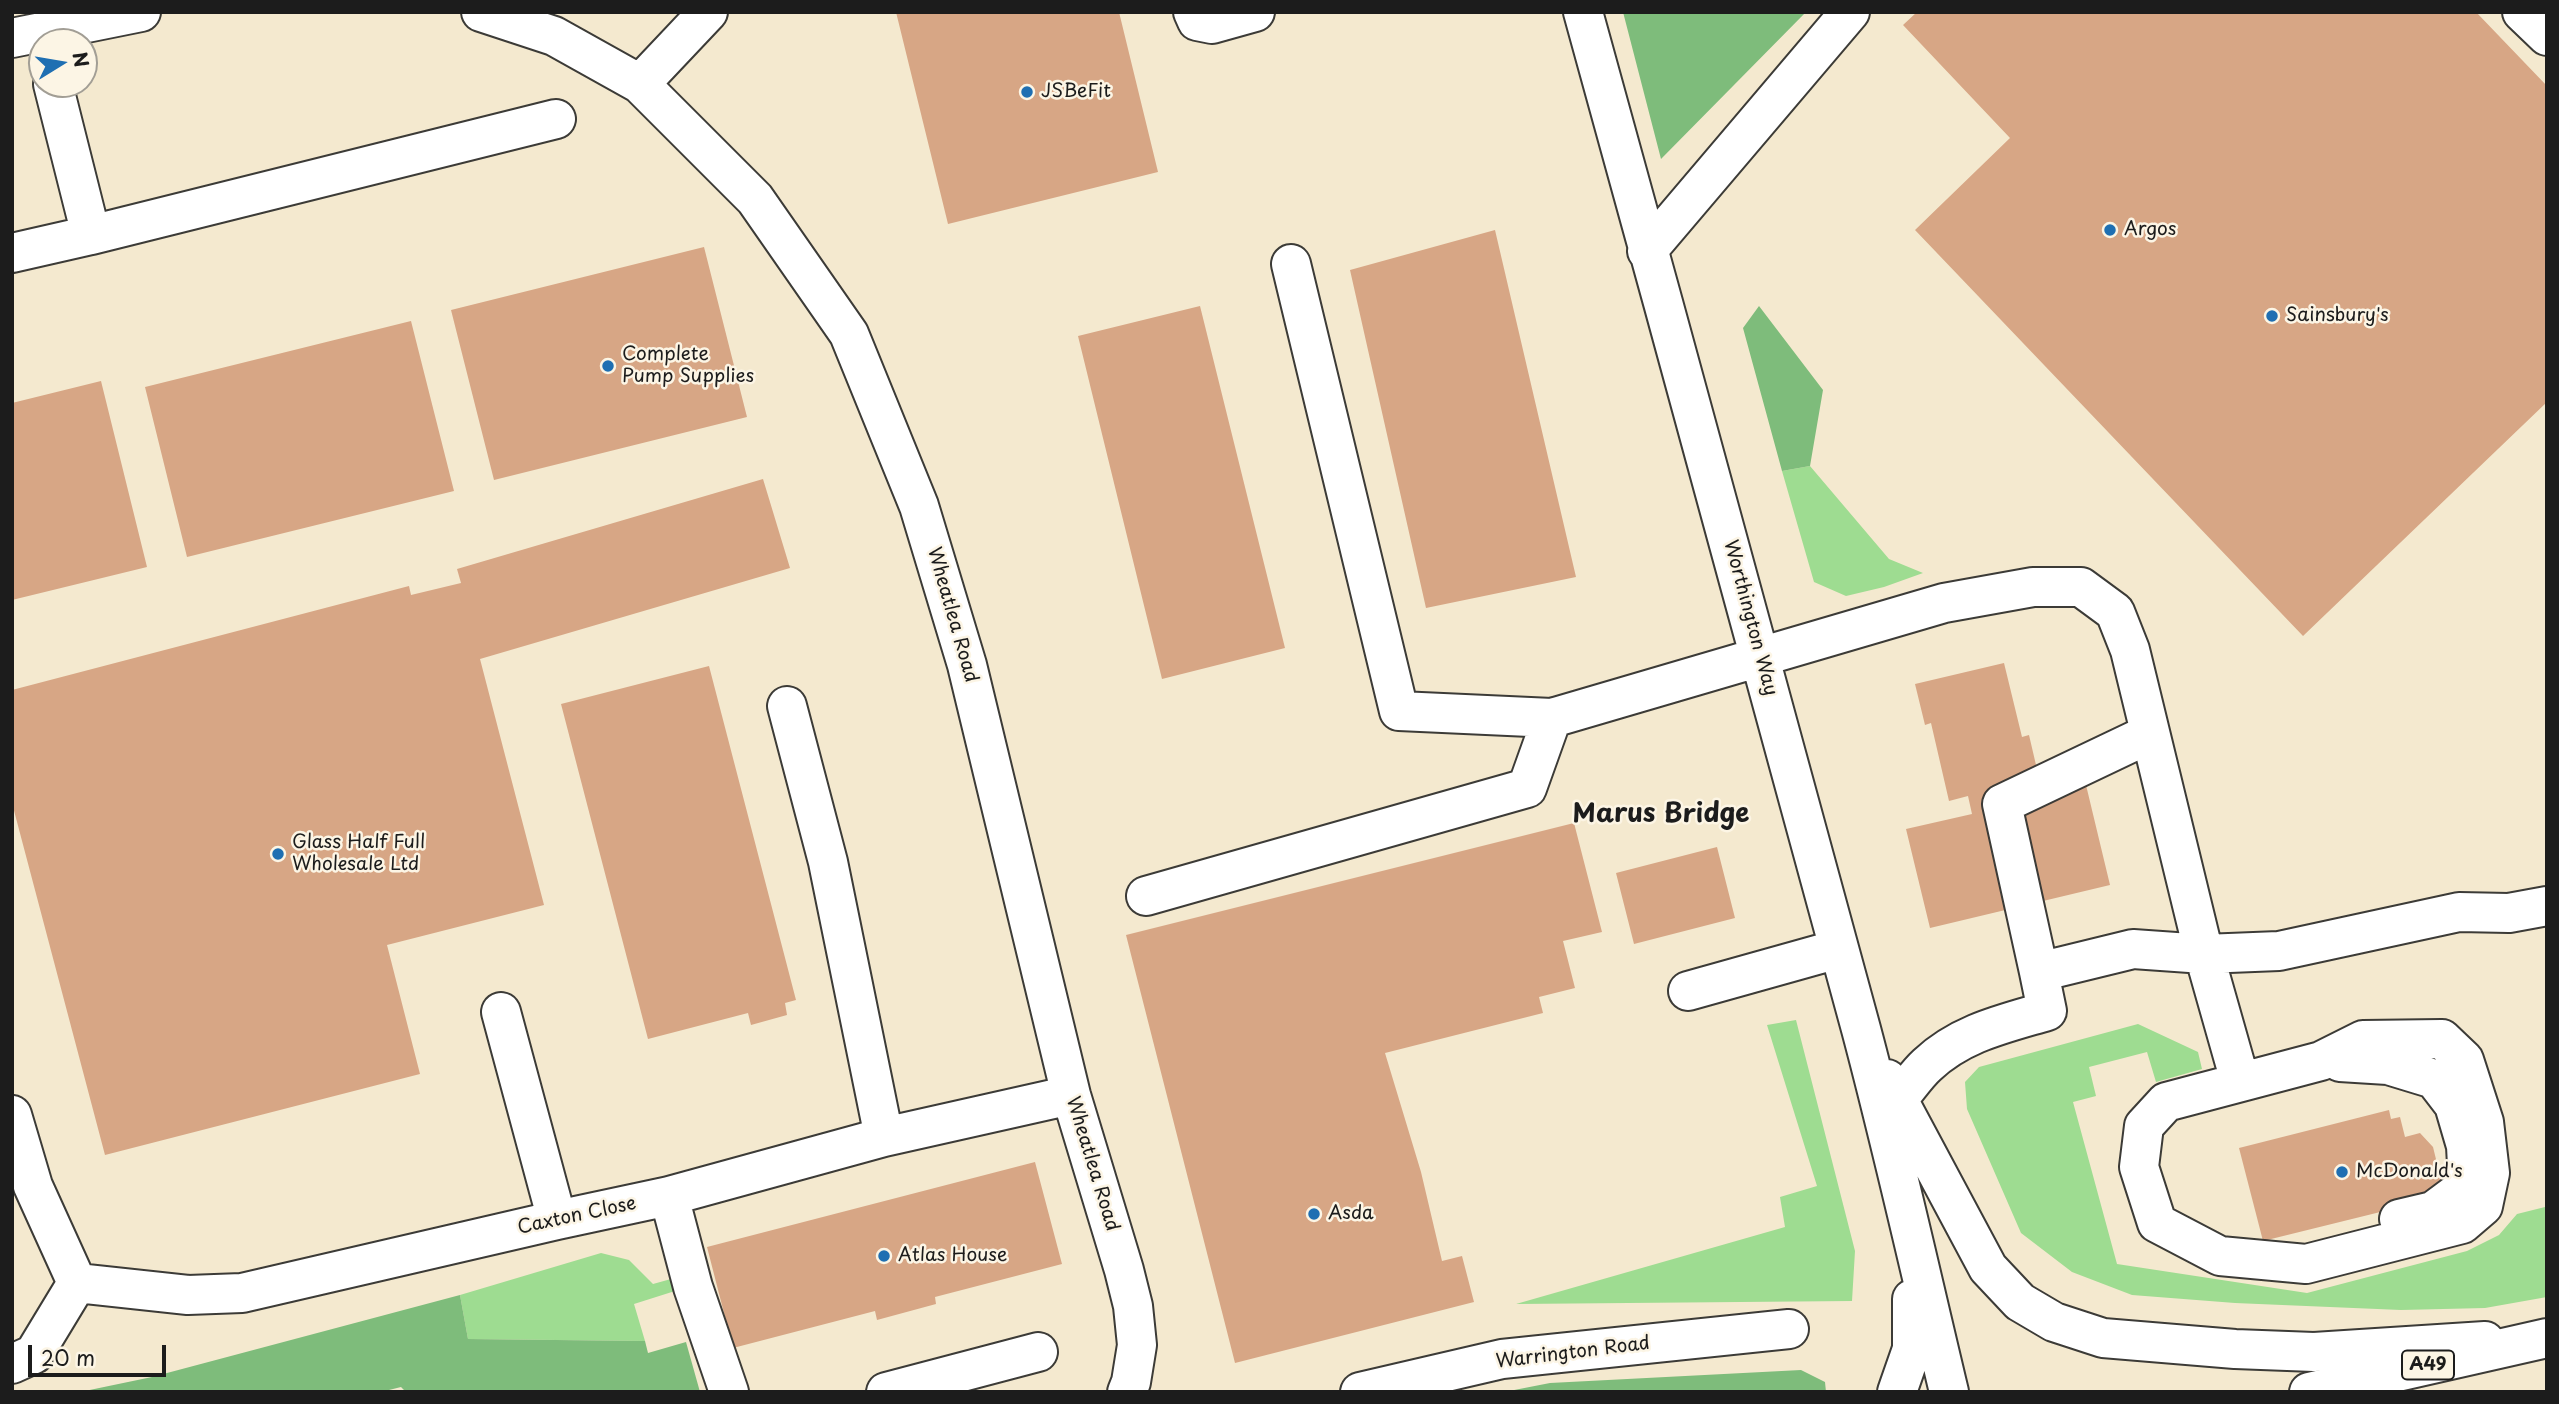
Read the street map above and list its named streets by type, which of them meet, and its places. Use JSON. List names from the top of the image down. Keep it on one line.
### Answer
{"streets":{"main road":["Wheatlea Road","Worthington Way","Caxton Close","Warrington Road","A49"]},"crossings":[["Wheatlea Road","Caxton Close"]],"districts":["Marus Bridge"],"places":["JSBeFit","Argos","Sainsbury's","Complete Pump Supplies","Glass Half Full Wholesale Ltd","McDonald's","Asda","Atlas House"],"scale_bar":"20 m","north":"right"}
